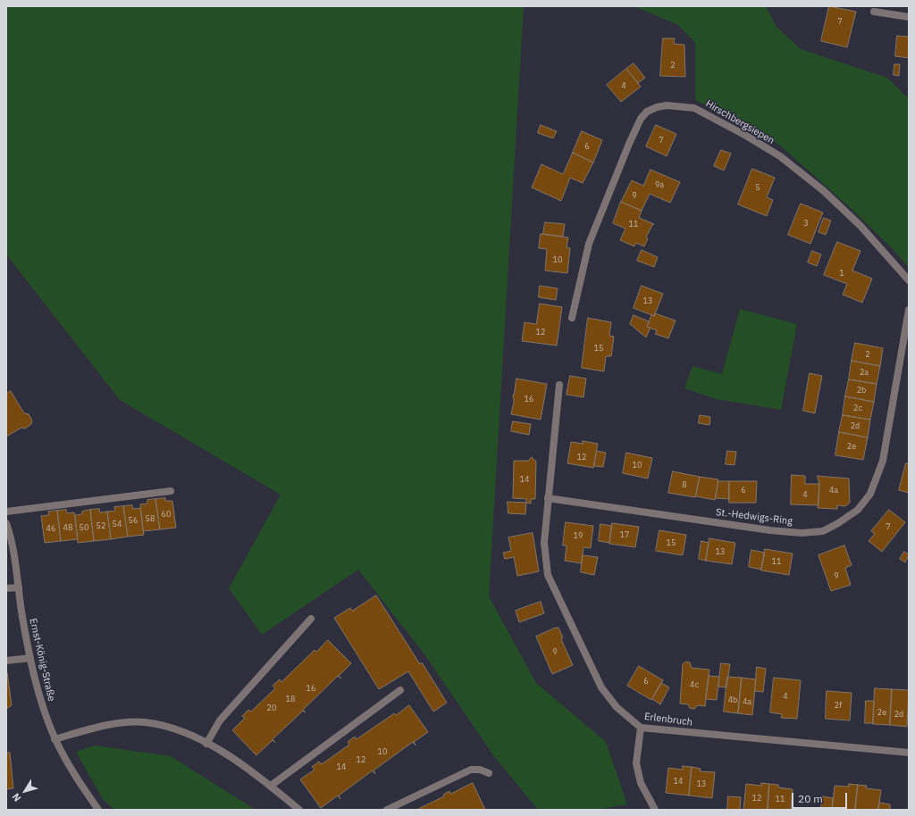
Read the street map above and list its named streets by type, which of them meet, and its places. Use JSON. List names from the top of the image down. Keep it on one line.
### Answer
{"streets":{"street":["Hirschbergsiepen","St.-Hedwigs-Ring","Ernst-König-Straße","Erlenbruch"]},"crossings":[["St.-Hedwigs-Ring","Erlenbruch"]],"house_numbers":["7","2","4","7","6","9a","5","9","3","11","10","1","13","12","15","2","2a","2b","16","2c","2d","2e","12","10","14","8","6","4a","4","60","58","56","54","52","7","48","50","46","17","19","15","13","11","9","9","6","4c","16","4","18","4b","4a","2f","20","2e","2d","10","12","14","14","13","12","11"],"scale_bar":"20 m","north":"bottom left"}
